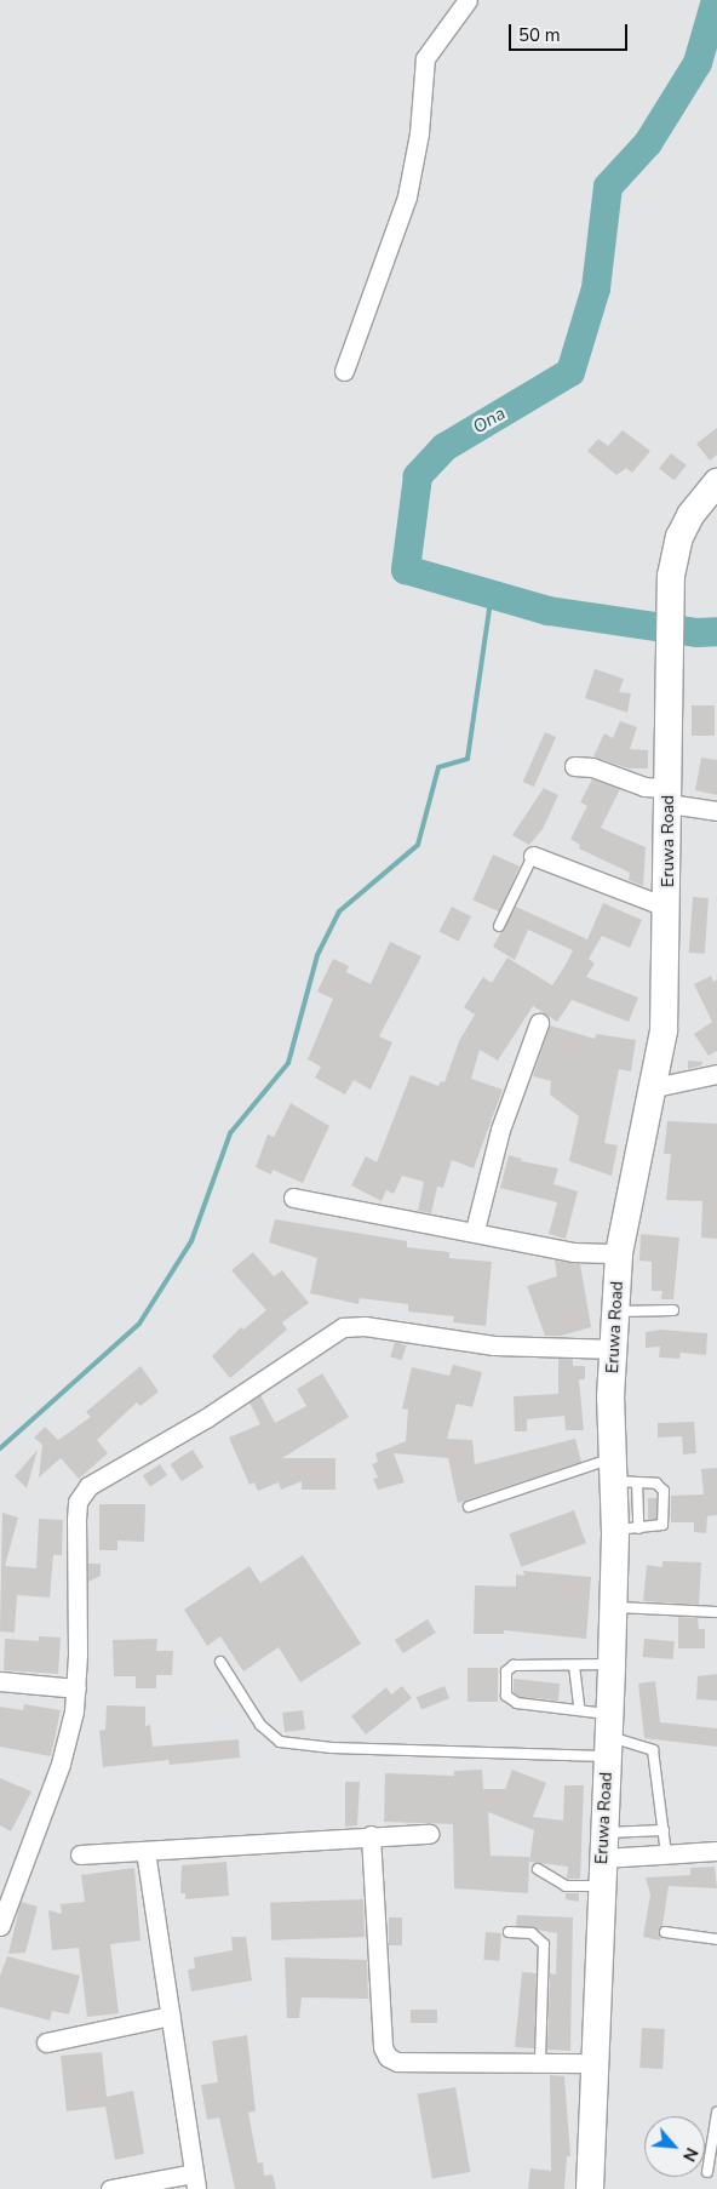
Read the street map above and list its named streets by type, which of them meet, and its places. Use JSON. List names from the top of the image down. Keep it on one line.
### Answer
{"streets":{"main road":["Eruwa Road"]},"water":["Ona"],"scale_bar":"50 m","north":"bottom right"}
